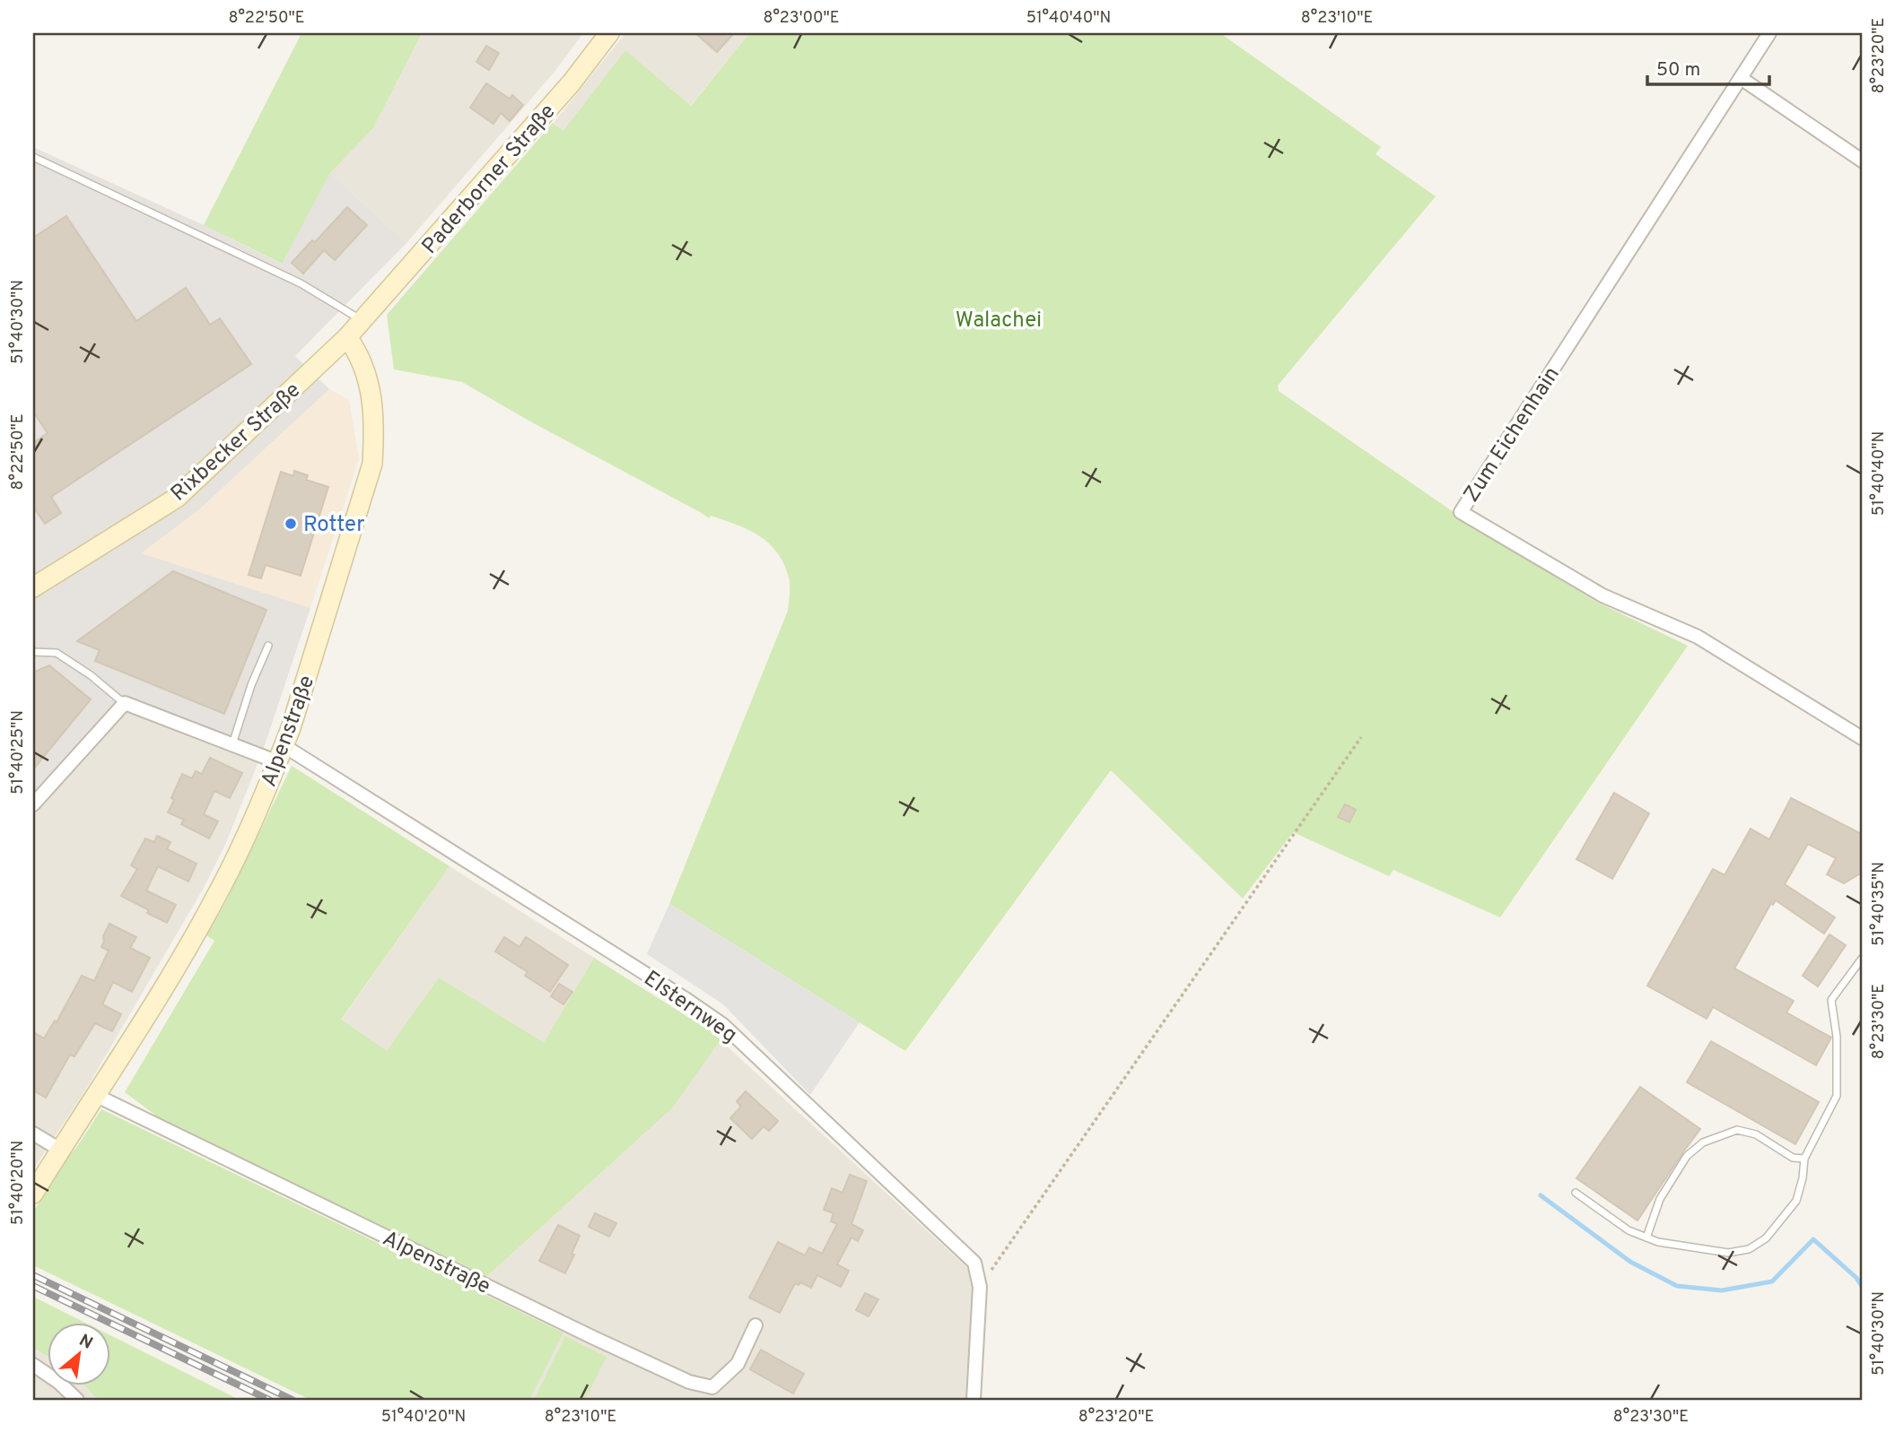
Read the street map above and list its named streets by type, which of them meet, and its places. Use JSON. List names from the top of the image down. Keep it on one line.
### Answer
{"streets":{"street":["Paderborner Straße","Zum Eichenhain","Rixbecker Straße","Alpenstraße","Elsternweg"]},"crossings":[["Paderborner Straße","Rixbecker Straße"],["Rixbecker Straße","Alpenstraße"],["Alpenstraße","Elsternweg"]],"parks":["Walachei"],"places":["Rotter"],"scale_bar":"50 m","north":"top right","coordinates":["8°22'50\"E","8°23'00\"E","51°40'40\"N","8°23'10\"E","8°23'20\"E","51°40'30\"N","51°40'25\"N","51°40'35\"N","8°23'30\"E","51°40'20\"N"]}
